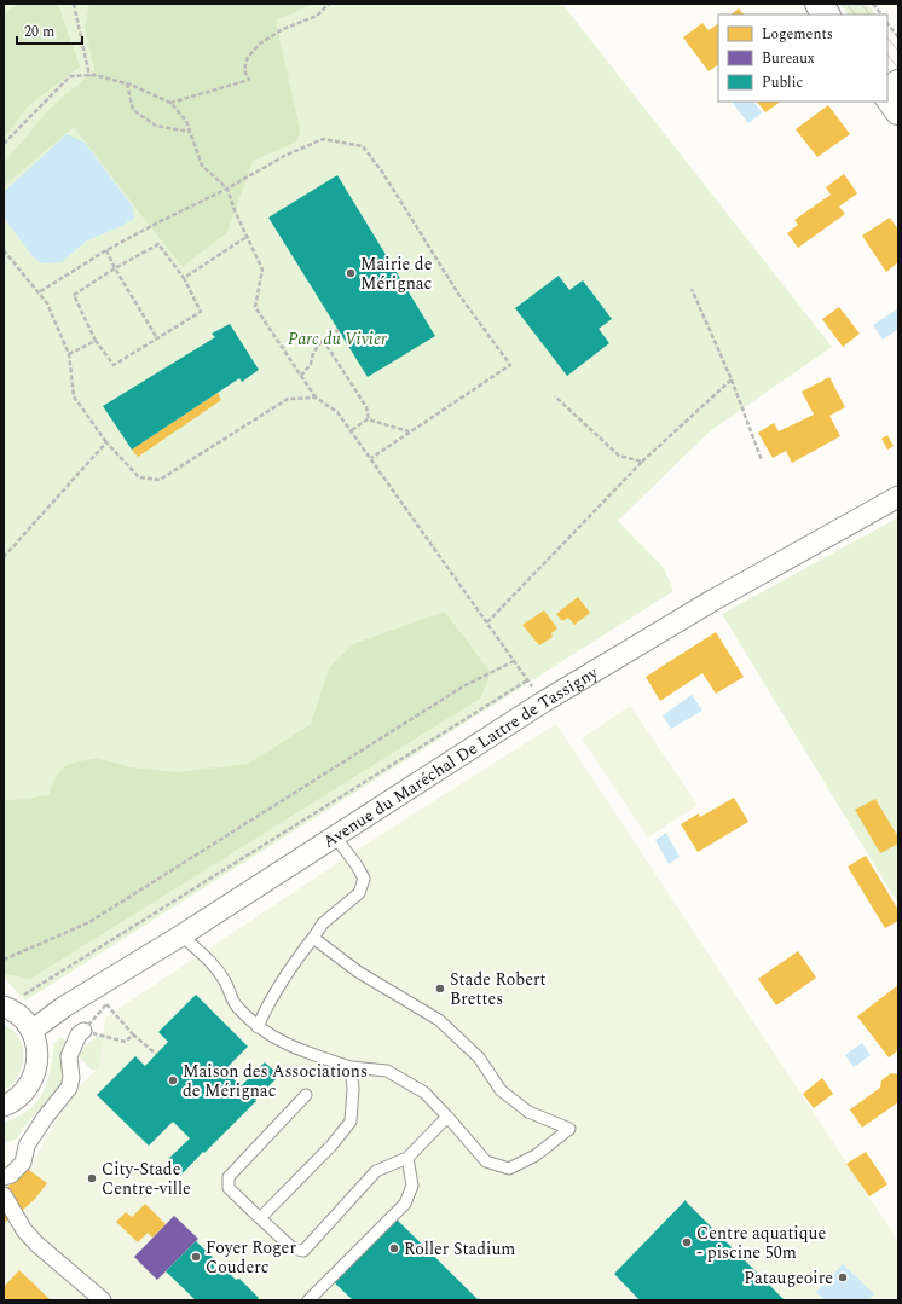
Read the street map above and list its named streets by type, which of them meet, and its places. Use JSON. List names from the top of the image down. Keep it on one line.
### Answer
{"streets":{"street":["Avenue du Maréchal De Lattre de Tassigny"]},"parks":["Parc du Vivier"],"places":["Mairie de Mérignac","Stade Robert Brettes","Maison des Associations de Mérignac","City-Stade Centre-ville","Centre aquatique - piscine 50m","Roller Stadium","Foyer Roger Couderc","Pataugeoire"],"legend":["Logements","Bureaux","Public"],"scale_bar":"20 m"}
